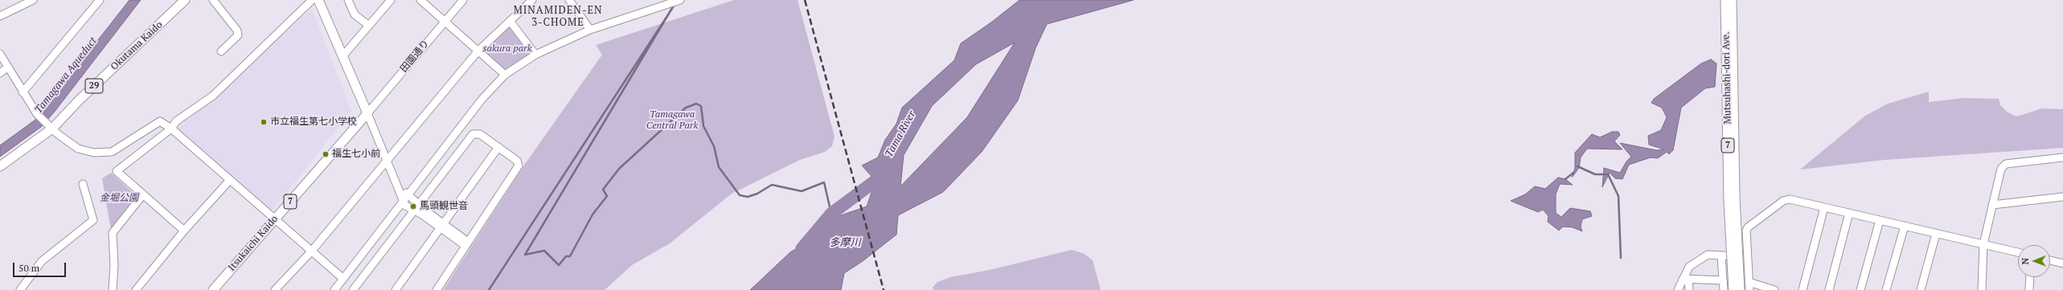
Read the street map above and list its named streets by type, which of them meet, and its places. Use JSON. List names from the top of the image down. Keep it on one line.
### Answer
{"streets":{"main road":["Okutama Kaido","Mutsuhashi-dori Ave.","29","7","Itsukaichi Kaido"],"street":["田園通り"]},"crossings":[["田園通り","Itsukaichi Kaido"]],"districts":["MINAMIDEN-EN 3-CHOME"],"water":["Tamagawa Aqueduct","Tama River","多摩川"],"parks":["sakura park","Tamagawa Central Park","金堀公園"],"places":["市立福生第七小学校","福生七小前","馬頭観世音"],"scale_bar":"50 m","north":"left"}
